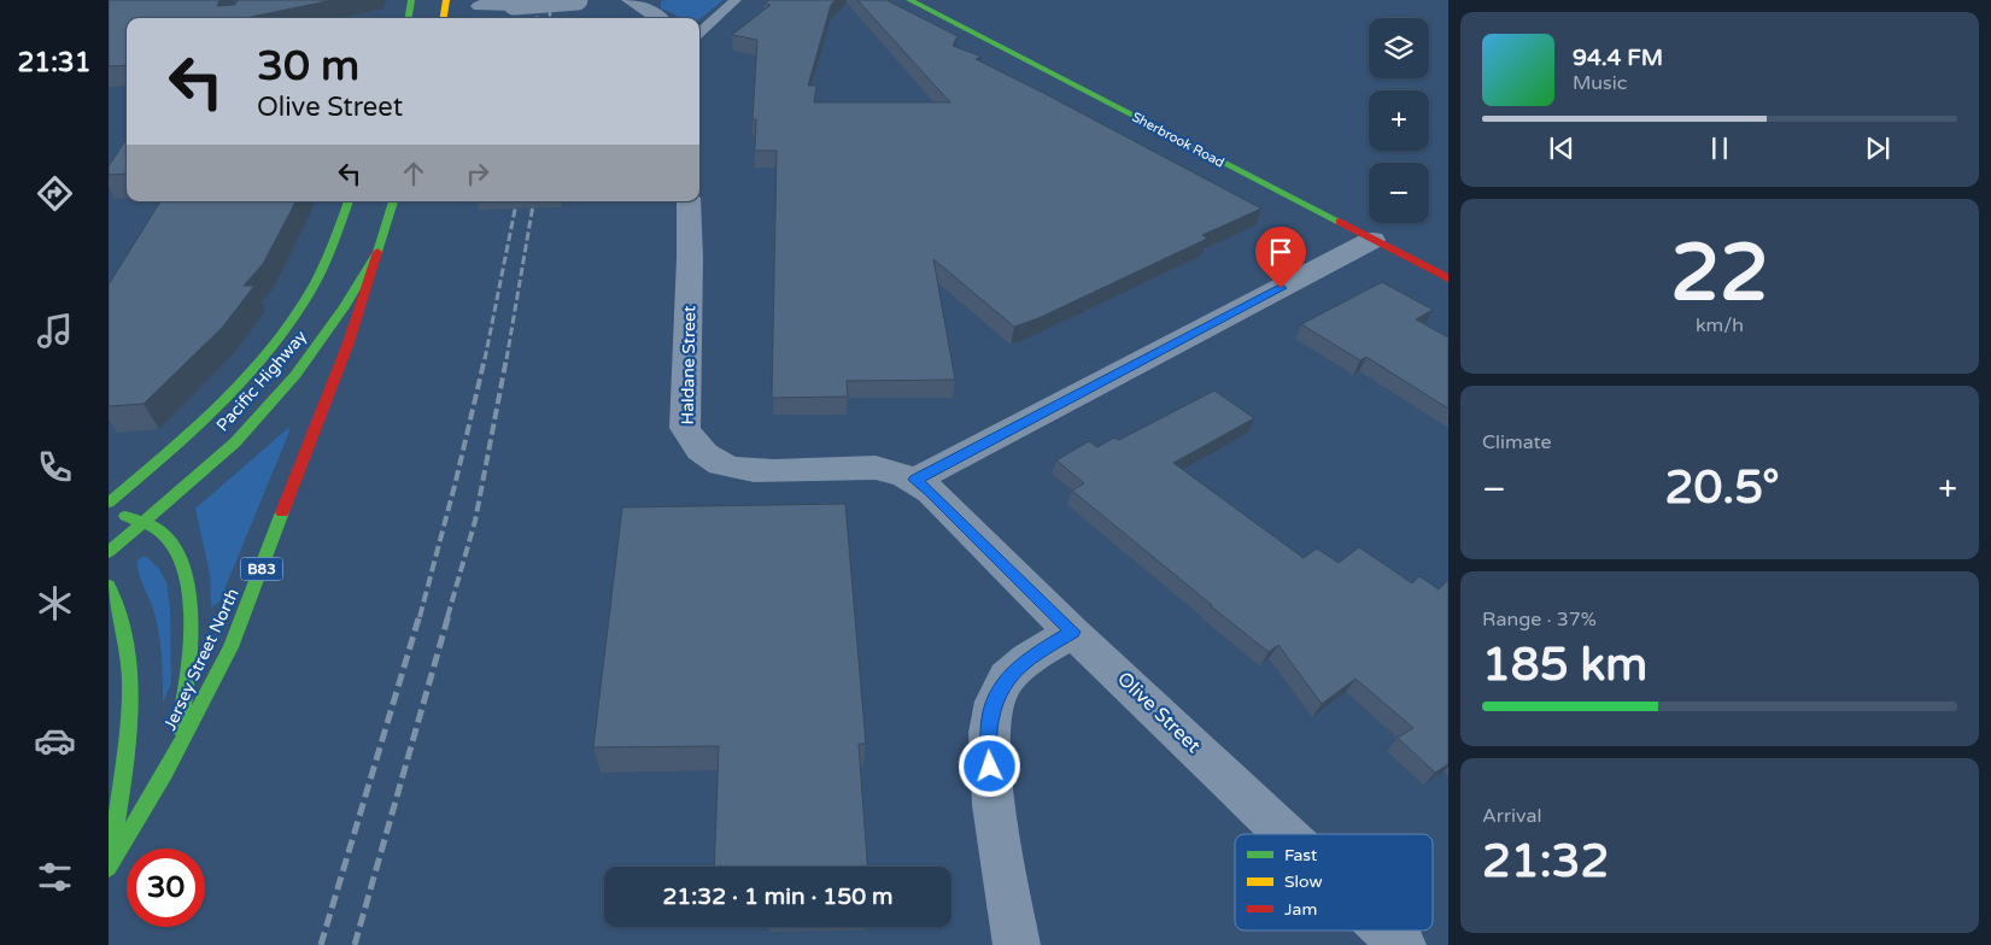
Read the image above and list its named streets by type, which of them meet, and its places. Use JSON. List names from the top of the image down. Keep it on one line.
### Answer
{"streets":{"main road":["Sherbrook Road","Pacific Highway","B83","Jersey Street North"],"street":["Haldane Street","Olive Street"]},"crossings":[["Haldane Street","Olive Street"],["Pacific Highway","B83"],["Pacific Highway","Jersey Street North"],["B83","Jersey Street North"]],"legend":["Fast","Slow","Jam"],"page":{"tabs":"21:31","map_buttons":["+","−"],"turn":["30 m","Olive Street"],"song":["94.4 FM","Music"],"tile":[["22","km/h"],"Climate",["Range · 37%","185 km"],["Arrival","21:32"]],"heat":["−","20.5°","+"],"limit":"30","trip":"21:32 · 1 min · 150 m"}}
